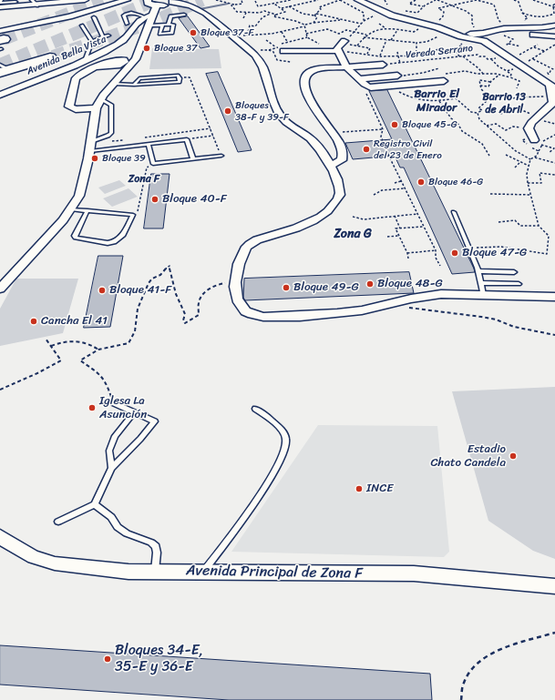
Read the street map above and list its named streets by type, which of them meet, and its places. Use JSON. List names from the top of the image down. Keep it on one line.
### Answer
{"streets":{"street":["Avenida Bella Vista","Avenida Principal de Zona F"],"path":["Vereda Serrano"]},"districts":["Barrio El Mirador","Barrio 13 de Abril","Zona F","Zona G"],"places":["Bloque 37-F","Bloque 37","Bloques 38-F y 39-F","Bloque 45-G","Registro Civil del 23 de Enero","Bloque 39","Bloque 46-G","Bloque 40-F","Bloque 47-G","Bloque 48-G","Bloque 49-G","Bloque 41-F","Cancha El 41","Iglesa La Asunción","Estadio Chato Candela","INCE","Bloques 34-E, 35-E y 36-E"]}
